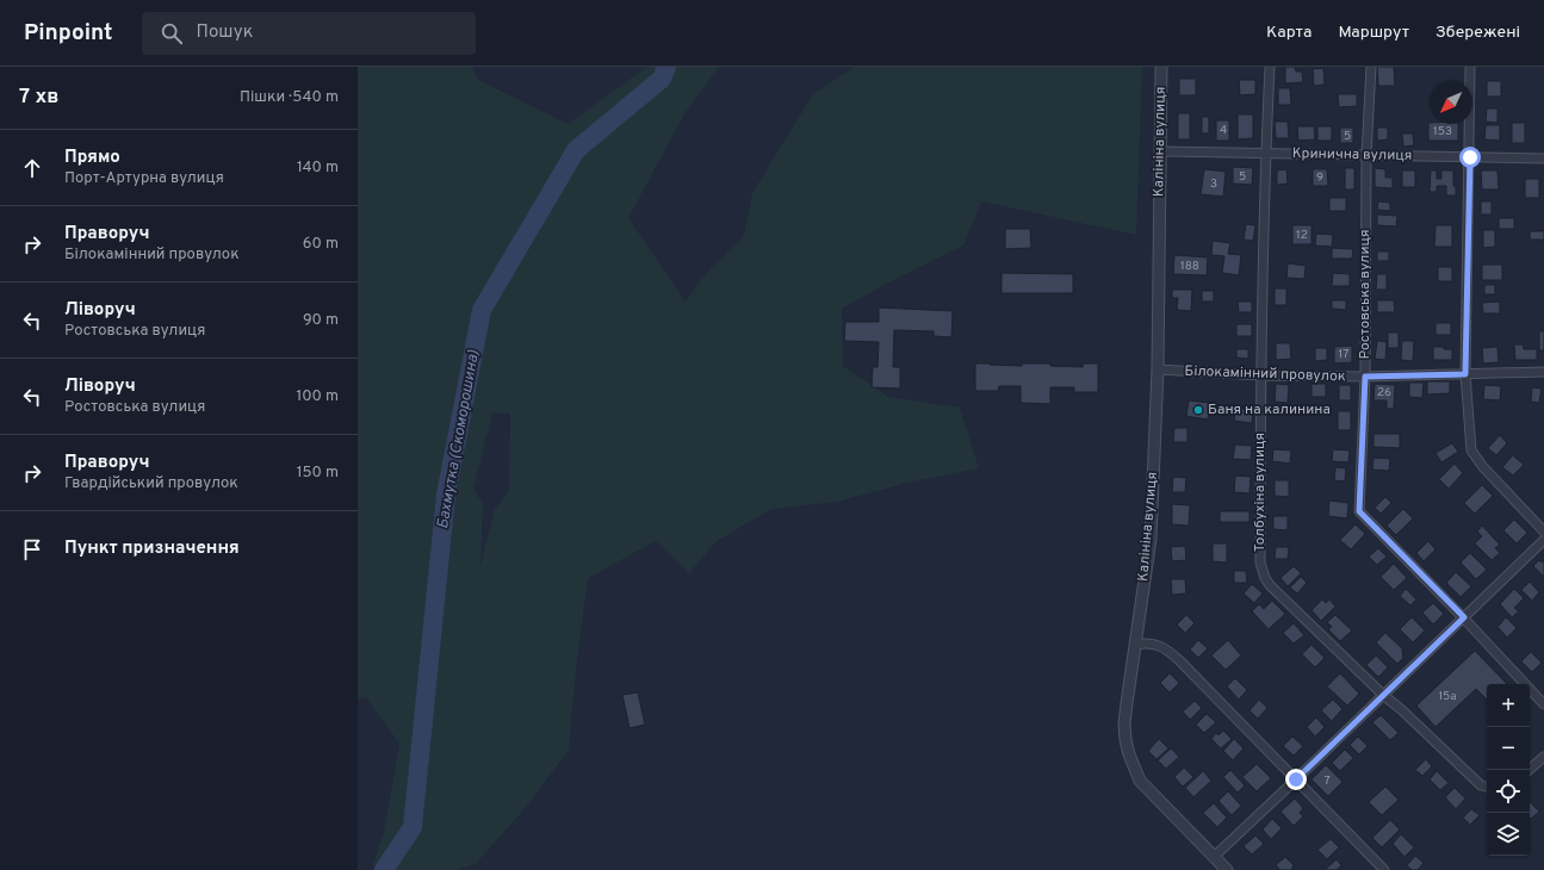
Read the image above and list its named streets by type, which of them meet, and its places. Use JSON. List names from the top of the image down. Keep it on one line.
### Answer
{"streets":{"street":["Калініна вулиця","Кринична вулиця","Ростовська вулиця","Білокамінний провулок","Толбухіна вулиця"]},"crossings":[["Калініна вулиця","Кринична вулиця"],["Калініна вулиця","Білокамінний провулок"],["Кринична вулиця","Ростовська вулиця"],["Кринична вулиця","Толбухіна вулиця"],["Ростовська вулиця","Білокамінний провулок"],["Білокамінний провулок","Толбухіна вулиця"]],"water":["Бахмутка (Скоморошина)"],"places":["Баня на калинина"],"house_numbers":["4","153","5","5","9","3","12","188","17","26","15а","7"],"north":"bottom left","page":{"header":"Pinpoint","search":"Пошук","nav":["Карта","Маршрут","Збережені"],"heading":["7 хв","Пішки · 540 m"],"list":[["Прямо","Порт-Артурна вулиця","140 m"],["Праворуч","Білокамінний провулок","60 m"],["Ліворуч","Ростовська вулиця","90 m"],["Ліворуч","Ростовська вулиця","100 m"],["Праворуч","Гвардійський провулок","150 m"],"Пункт призначення"],"map_buttons":["+","−"]}}
